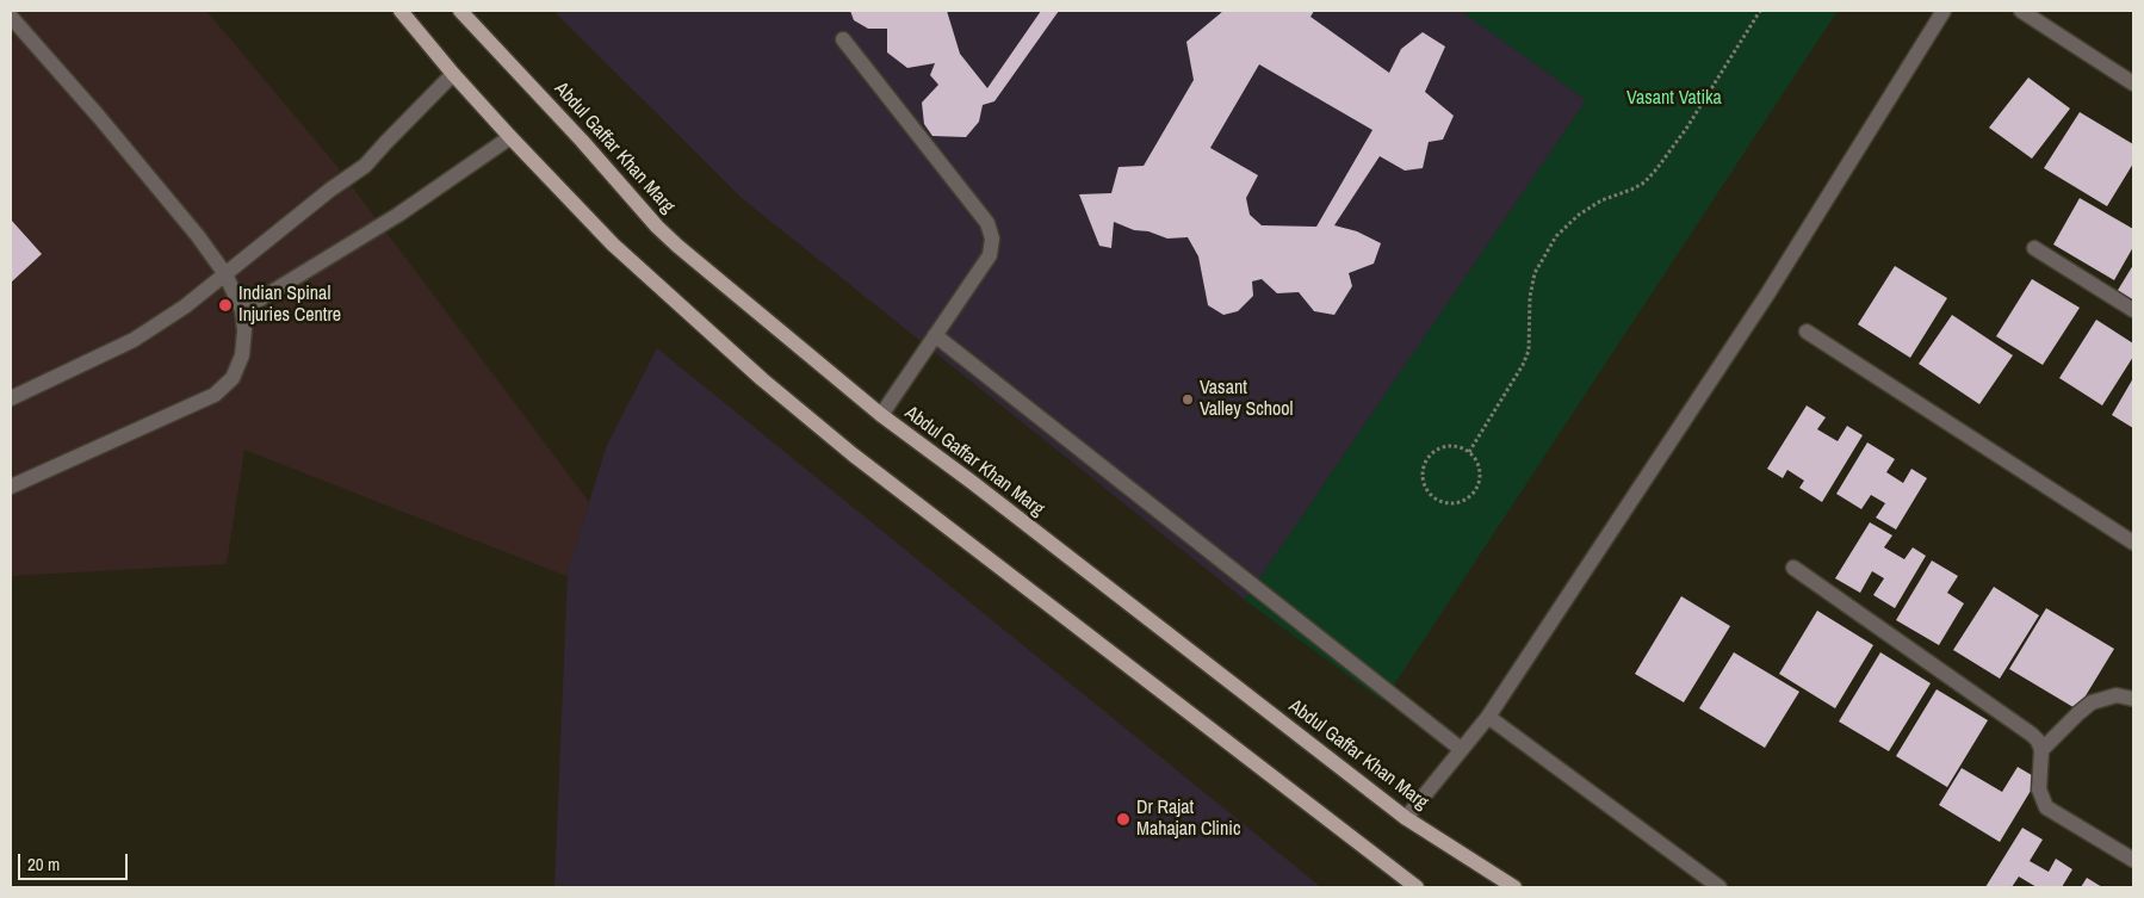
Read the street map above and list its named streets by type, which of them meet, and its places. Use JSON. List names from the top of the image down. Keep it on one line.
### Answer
{"streets":{"main road":["Abdul Gaffar Khan Marg"]},"parks":["Vasant Vatika"],"places":["Indian Spinal Injuries Centre","Vasant Valley School","Dr Rajat Mahajan Clinic"],"scale_bar":"20 m"}
